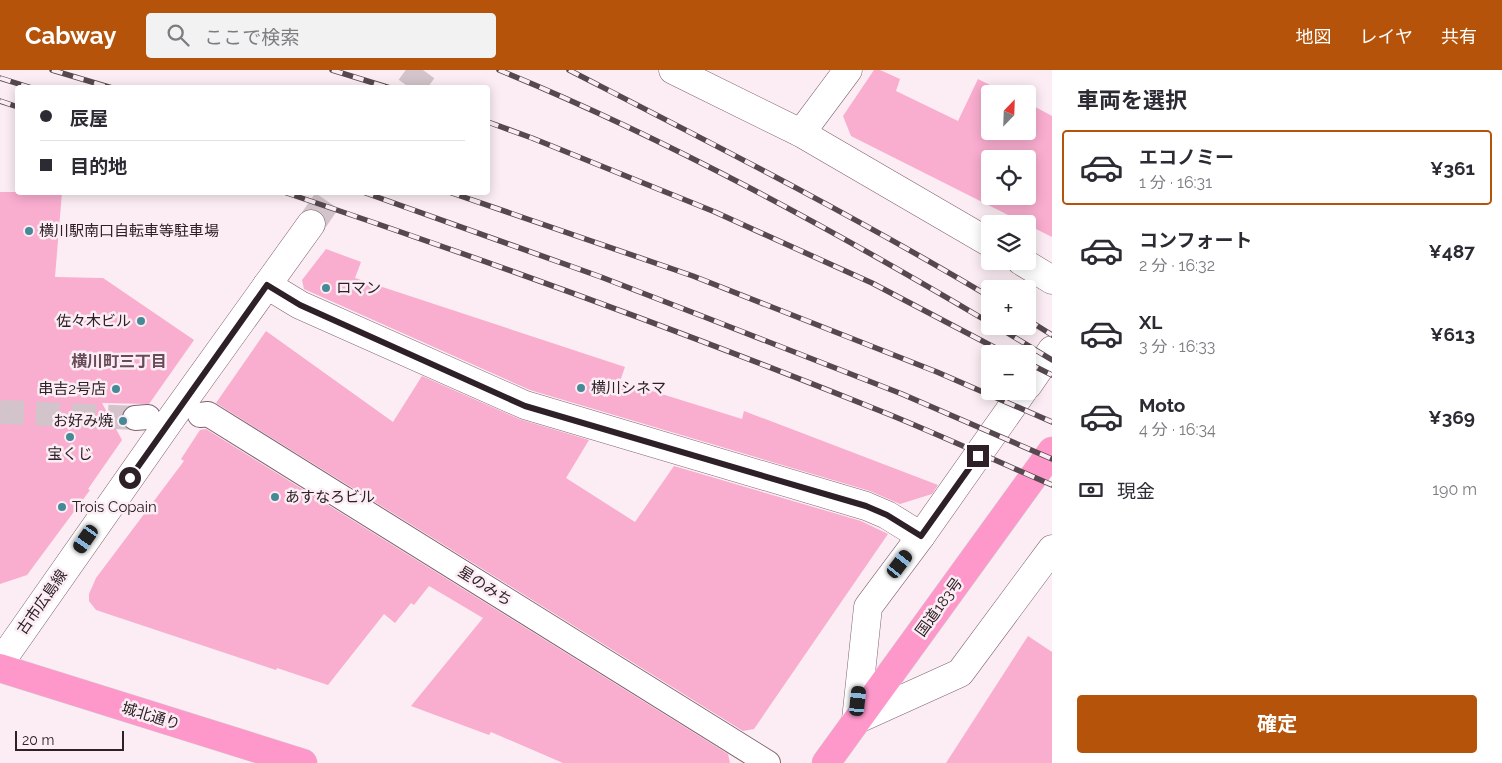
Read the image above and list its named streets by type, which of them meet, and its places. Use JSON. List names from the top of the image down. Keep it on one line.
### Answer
{"streets":{"highway":["国道183号","城北通り"],"street":["星のみち","古市広島線"]},"districts":["横川町三丁目"],"places":["横川駅南口自転車等駐車場","ロマン","佐々木ビル","横川シネマ","串吉2号店","お好み焼","宝くじ","あすなろビル","Trois Copain"],"scale_bar":"20 m","north":"top right","page":{"header":"Cabway","search":"ここで検索","nav":["地図","レイヤ","共有"],"heading":"車両を選択","map_buttons":["+","−"],"banner":["辰屋","目的地"],"list":[{"name":"エコノミー","note":"1 分 · 16:31","value":"¥361"},{"name":"コンフォート","note":"2 分 · 16:32","value":"¥487"},{"name":"XL","note":"3 分 · 16:33","value":"¥613"},{"name":"Moto","note":"4 分 · 16:34","value":"¥369"}],"pay":["現金","190 m"],"buttons":"確定","scale":"20 m"}}
